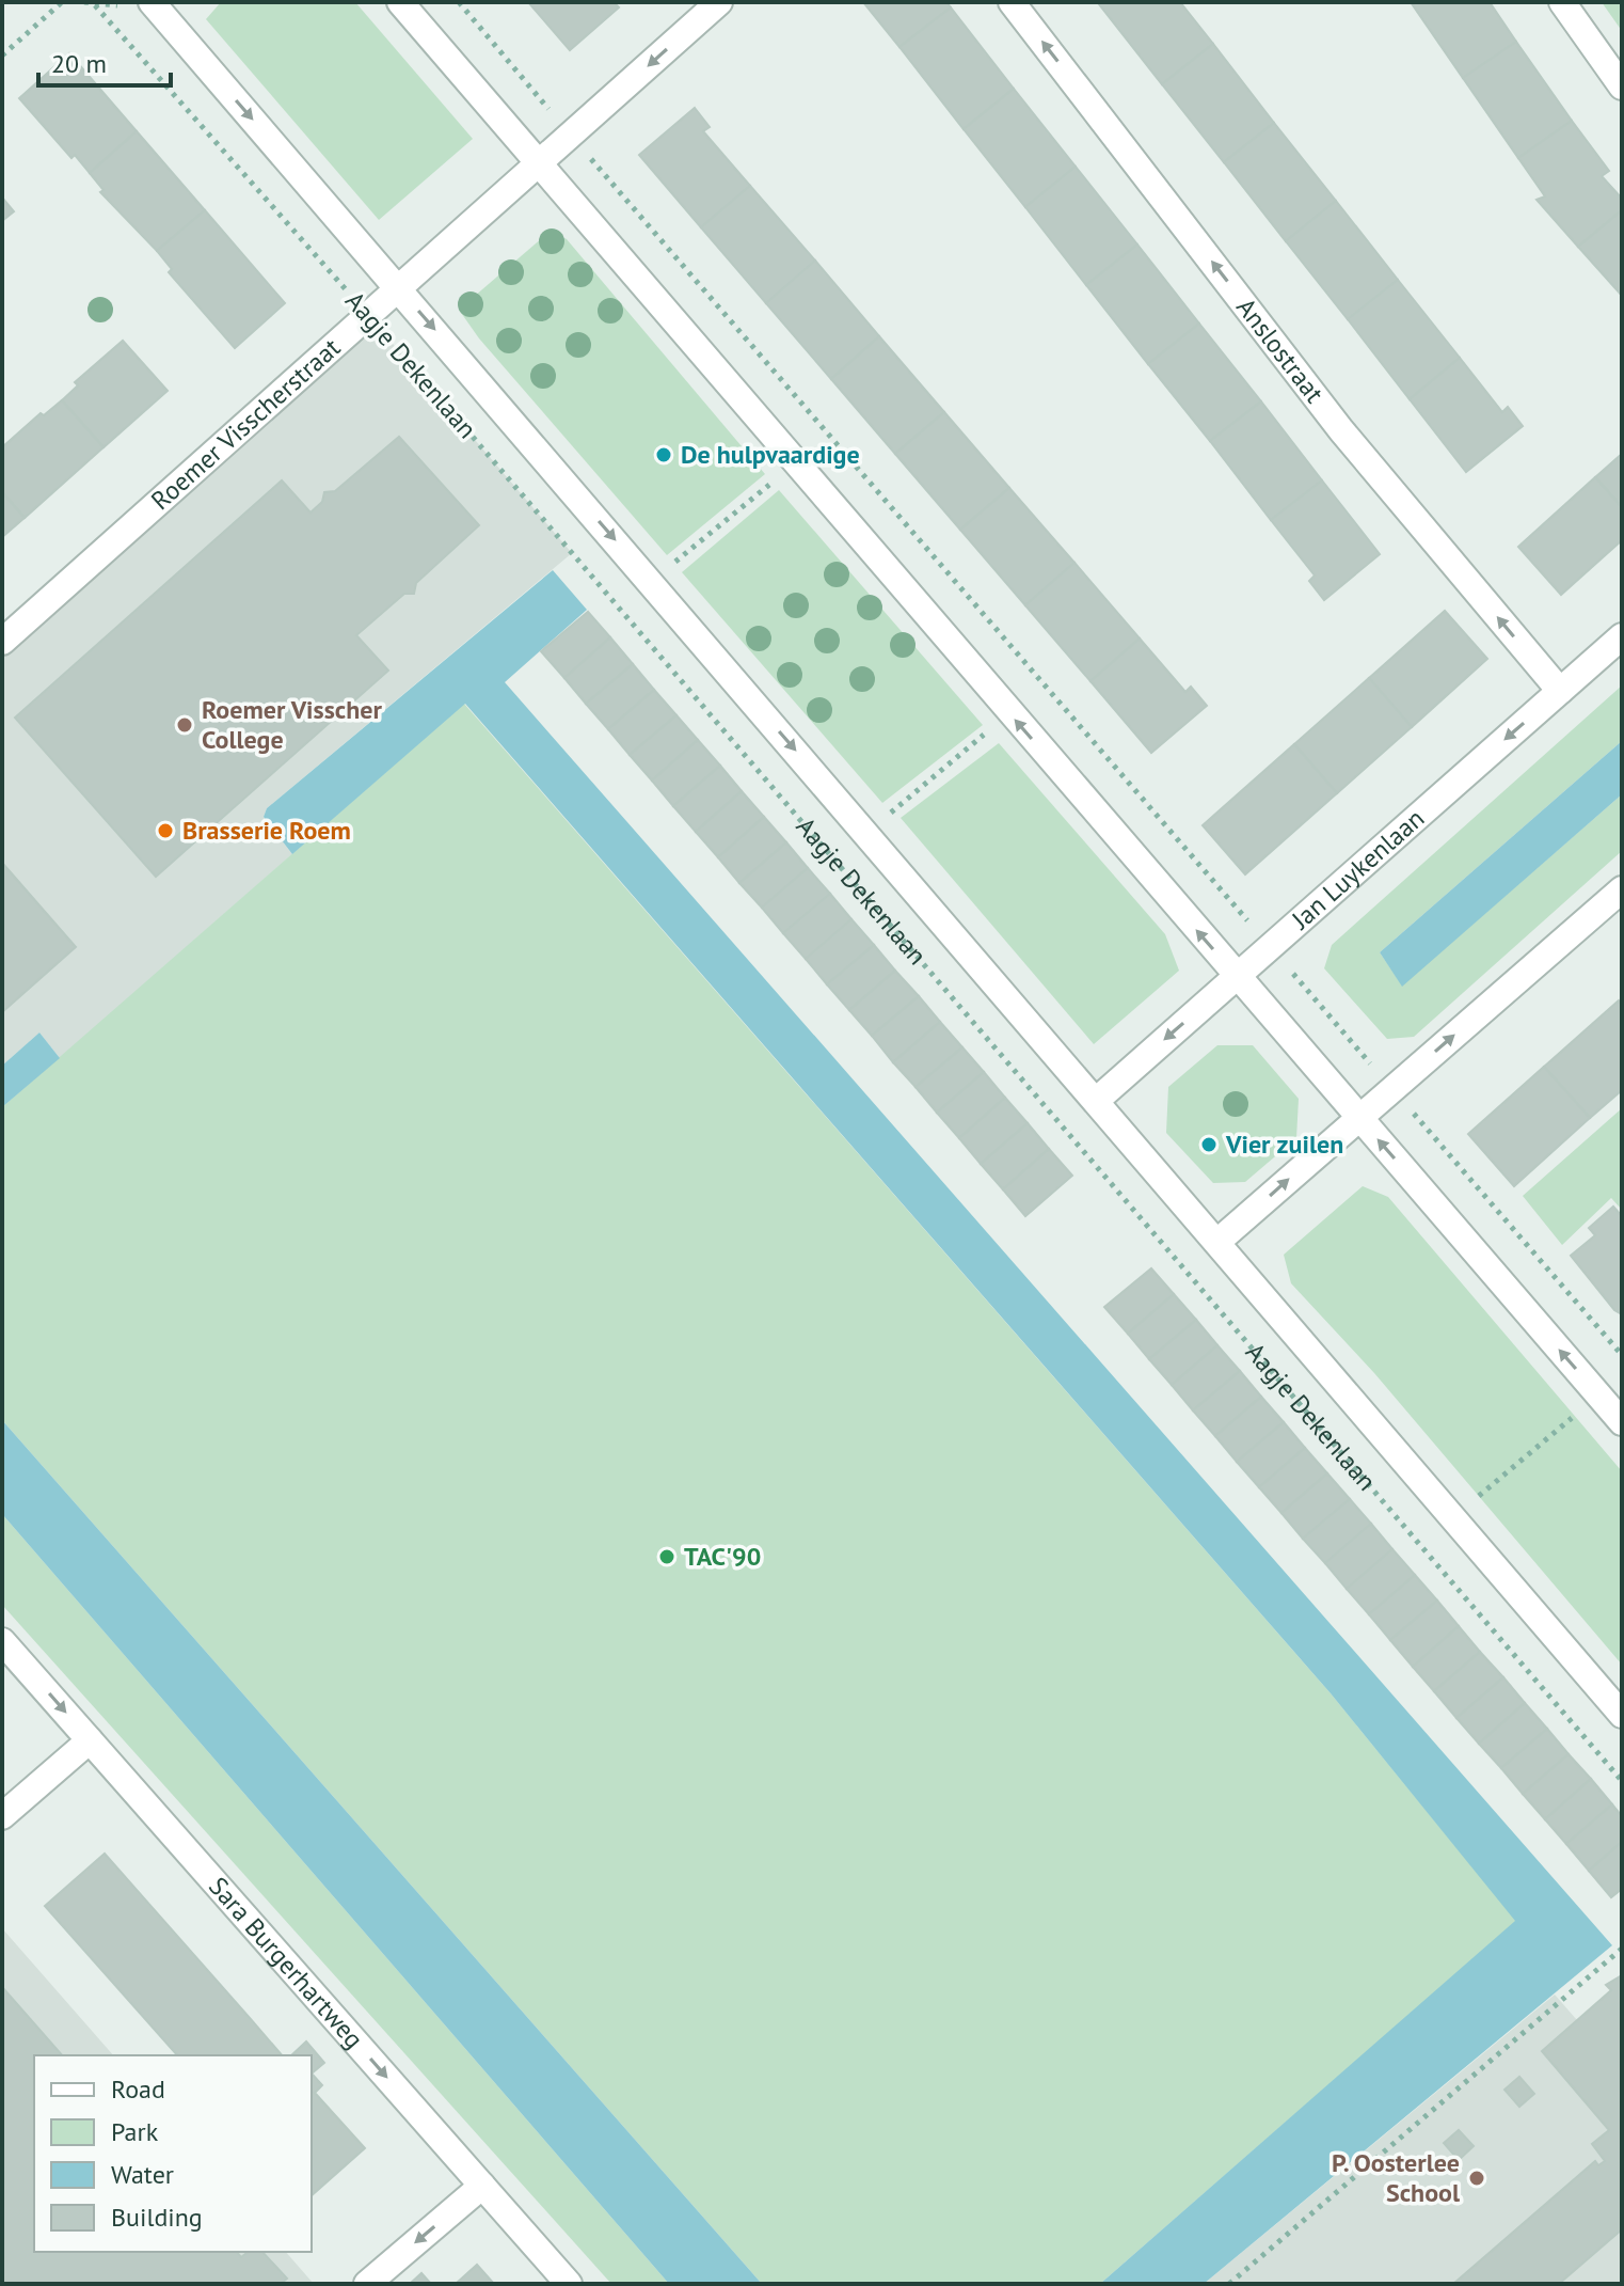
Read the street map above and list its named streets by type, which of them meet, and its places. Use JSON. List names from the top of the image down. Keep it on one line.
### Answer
{"streets":{"street":["Anslostraat","Aagje Dekenlaan","Roemer Visscherstraat","Jan Luykenlaan","Sara Burgerhartweg"]},"crossings":[["Anslostraat","Jan Luykenlaan"],["Aagje Dekenlaan","Roemer Visscherstraat"],["Aagje Dekenlaan","Jan Luykenlaan"]],"one_way":["Anslostraat","Sara Burgerhartweg"],"places":["De hulpvaardige","Roemer Visscher College","Brasserie Roem","Vier zuilen","TAC'90","P. Oosterlee School"],"legend":["Road","Park","Water","Building"],"scale_bar":"20 m"}
